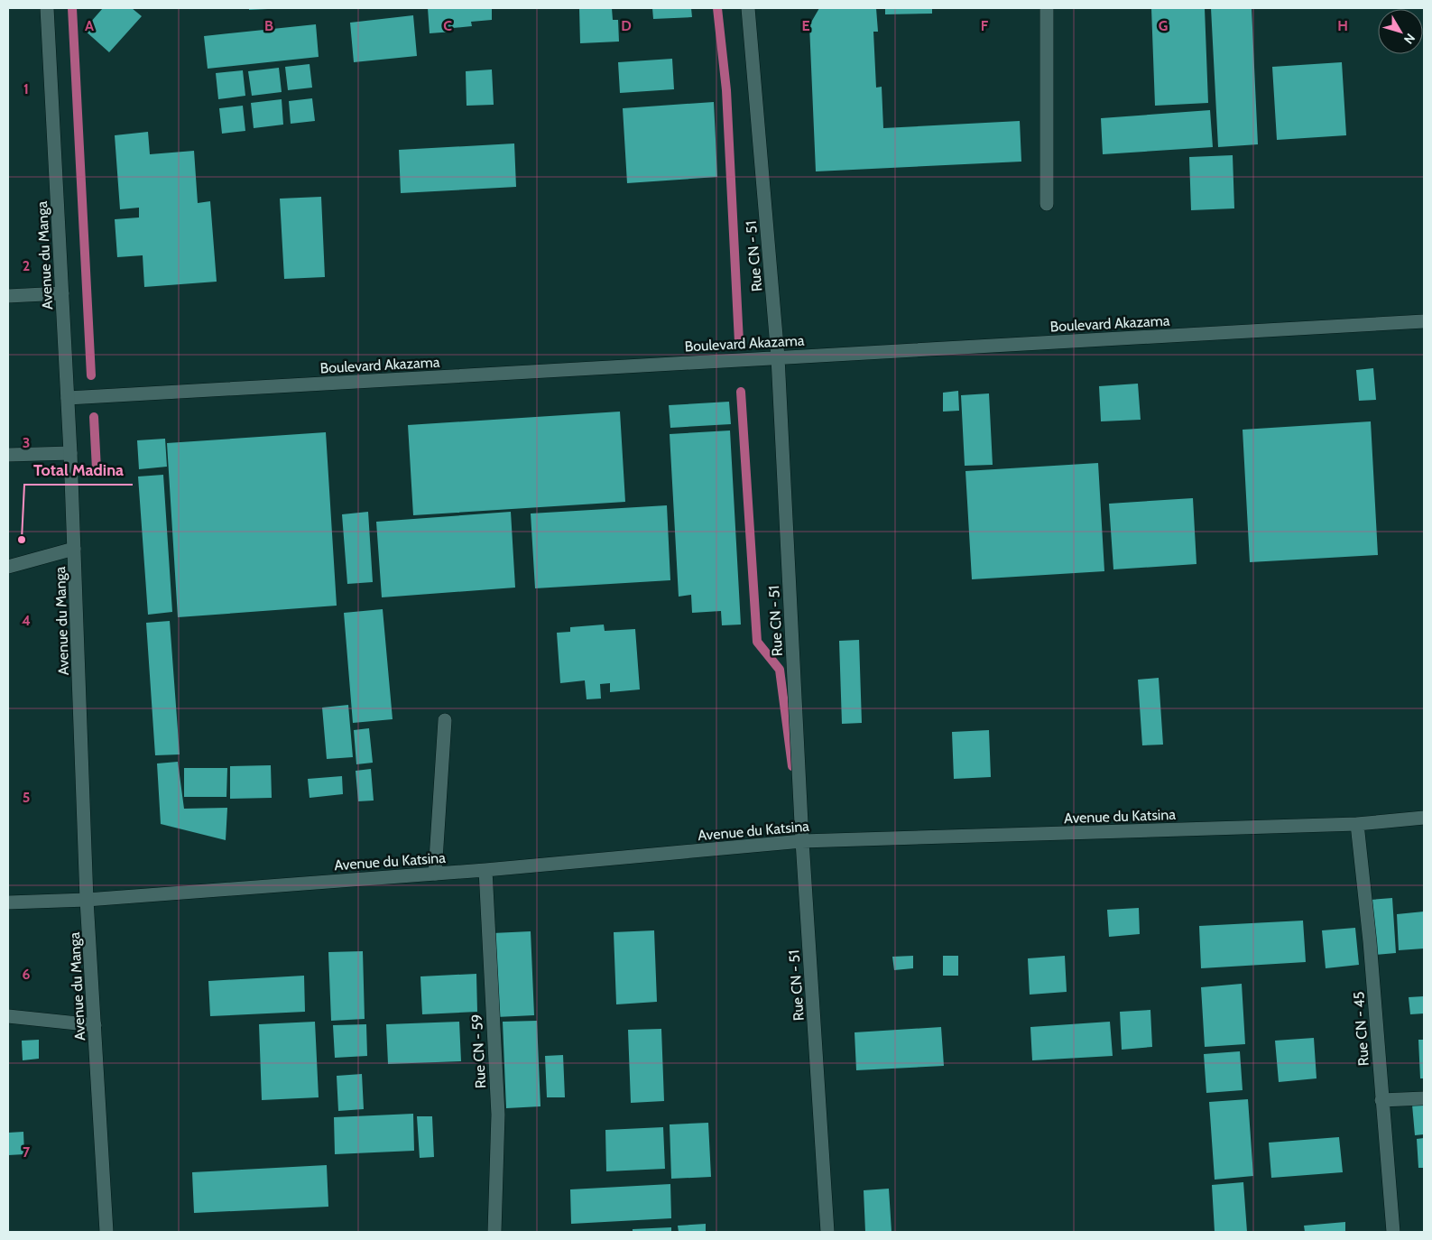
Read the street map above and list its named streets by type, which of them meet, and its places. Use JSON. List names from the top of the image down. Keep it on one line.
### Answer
{"streets":{"street":["Avenue du Manga","Rue CN - 51","Boulevard Akazama","Avenue du Katsina","Rue CN - 45","Rue CN - 59"]},"crossings":[["Avenue du Manga","Boulevard Akazama"],["Avenue du Manga","Avenue du Katsina"],["Rue CN - 51","Boulevard Akazama"],["Rue CN - 51","Avenue du Katsina"],["Avenue du Katsina","Rue CN - 45"],["Avenue du Katsina","Rue CN - 59"]],"places":["Total Madina"],"north":"bottom right","grid":{"columns":["A","B","C","D","E","F","G","H"],"rows":["1","2","3","4","5","6","7"]}}
